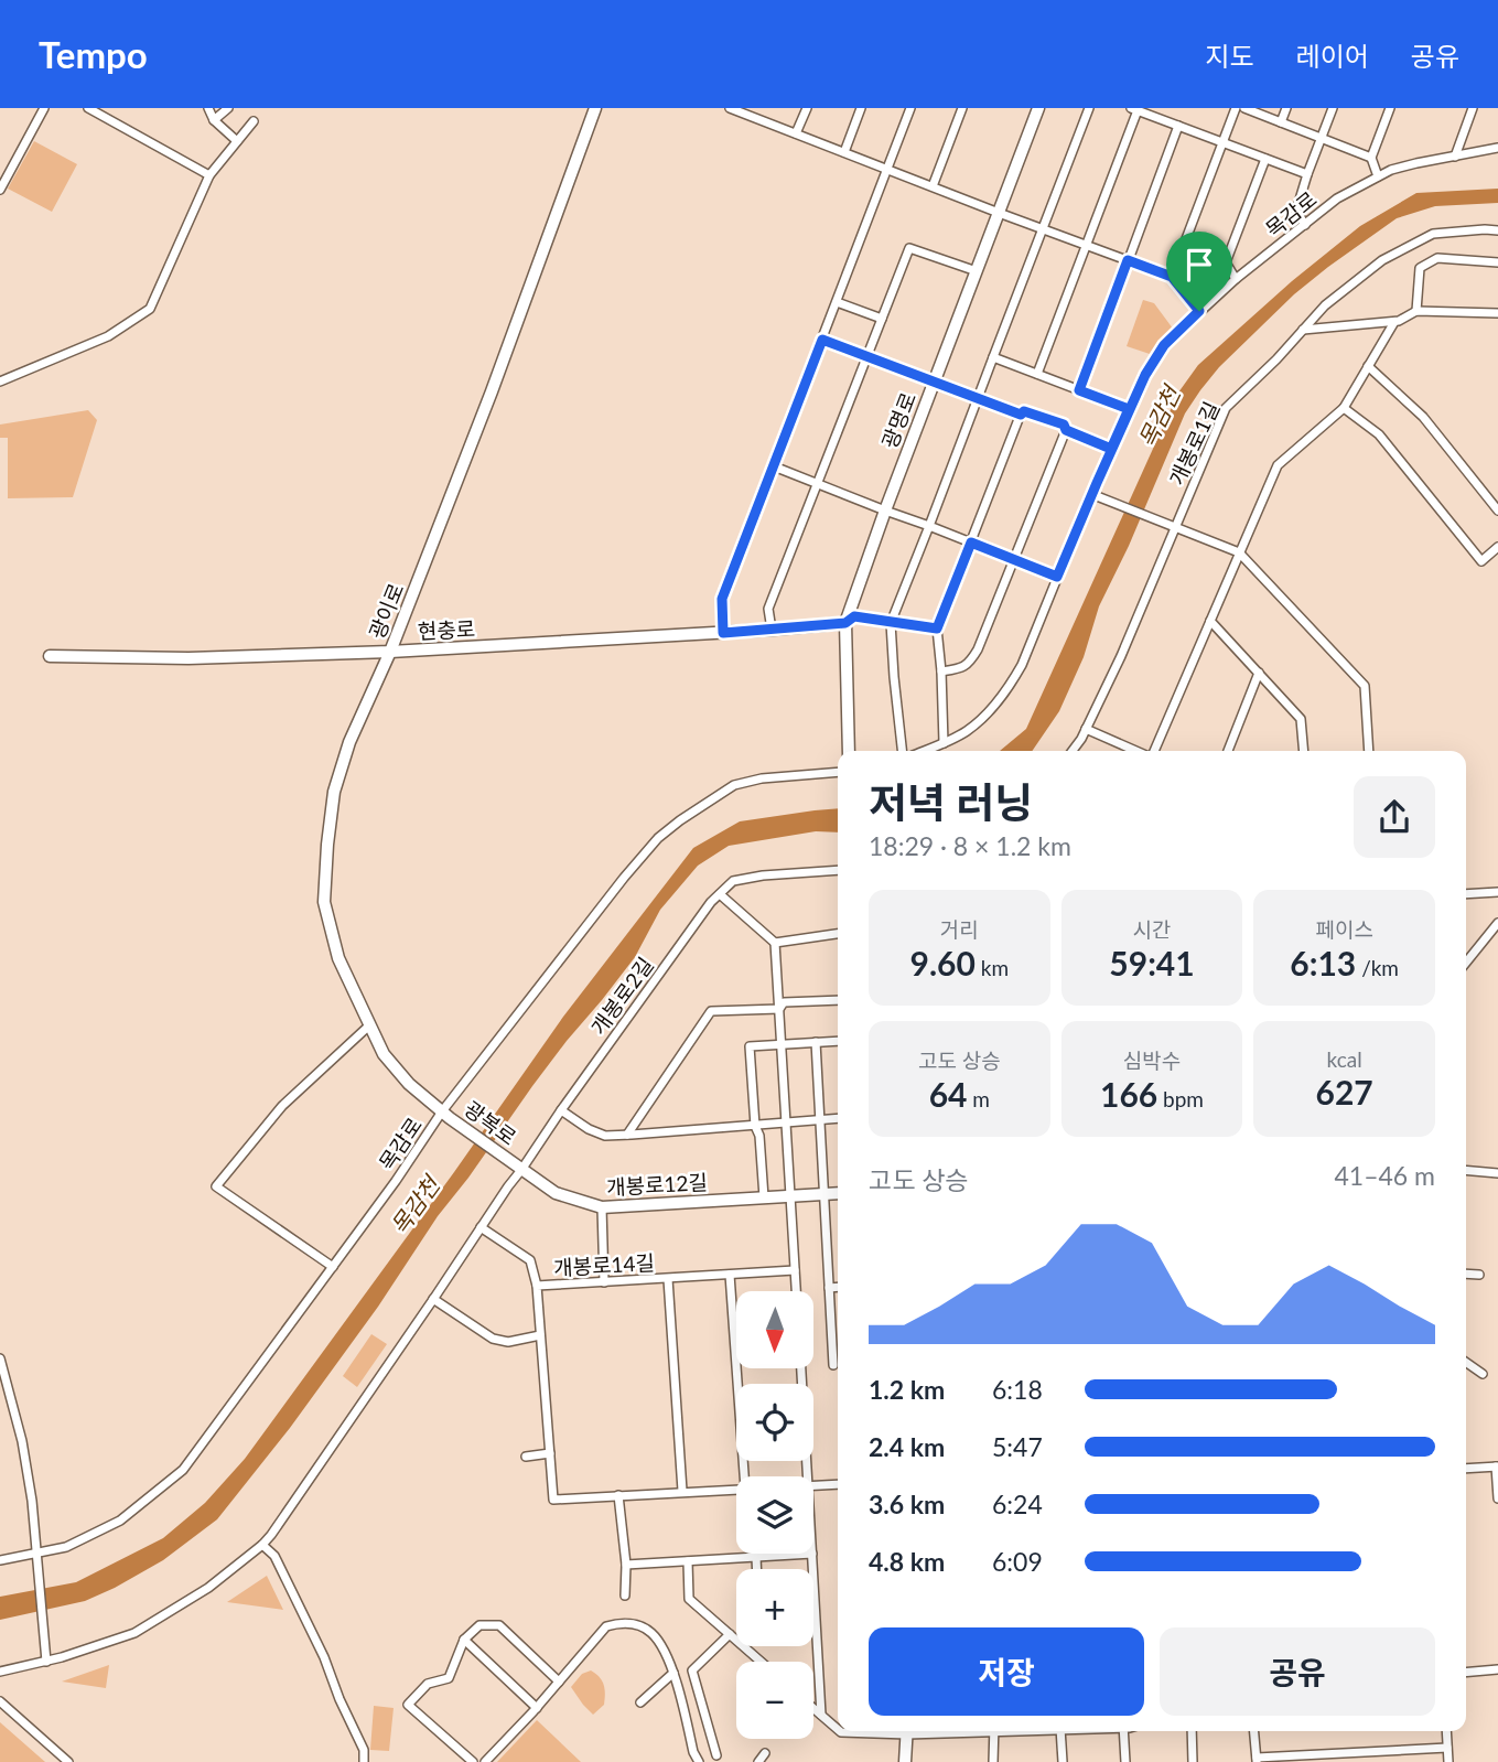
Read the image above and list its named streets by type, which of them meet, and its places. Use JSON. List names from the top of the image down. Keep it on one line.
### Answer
{"streets":{"street":["목감로","광명로","개봉로1길","광이로","현충로","개봉로2길","광복로","개봉로12길","개봉로14길"]},"crossings":[["목감로","광이로"],["목감로","광복로"],["광명로","현충로"],["광이로","현충로"],["광이로","광복로"],["개봉로2길","광복로"],["개봉로2길","개봉로12길"],["광복로","개봉로12길"]],"water":["목감천"],"north":"bottom","page":{"header":"Tempo","nav":["지도","레이어","공유"],"heading":["저녁 러닝","18:29 · 8 × 1.2 km"],"stats":[["거리","9.60 km"],["시간","59:41"],["페이스","6:13 /km"],["고도 상승","64 m"],["심박수","166 bpm"],["kcal","627"]],"chart":["고도 상승","41–46 m"],"map_buttons":["+","−"],"list":[{"name":"1.2 km","note":"6:18"},{"name":"2.4 km","note":"5:47"},{"name":"3.6 km","note":"6:24"},{"name":"4.8 km","note":"6:09"}],"buttons":["저장","공유"]}}
